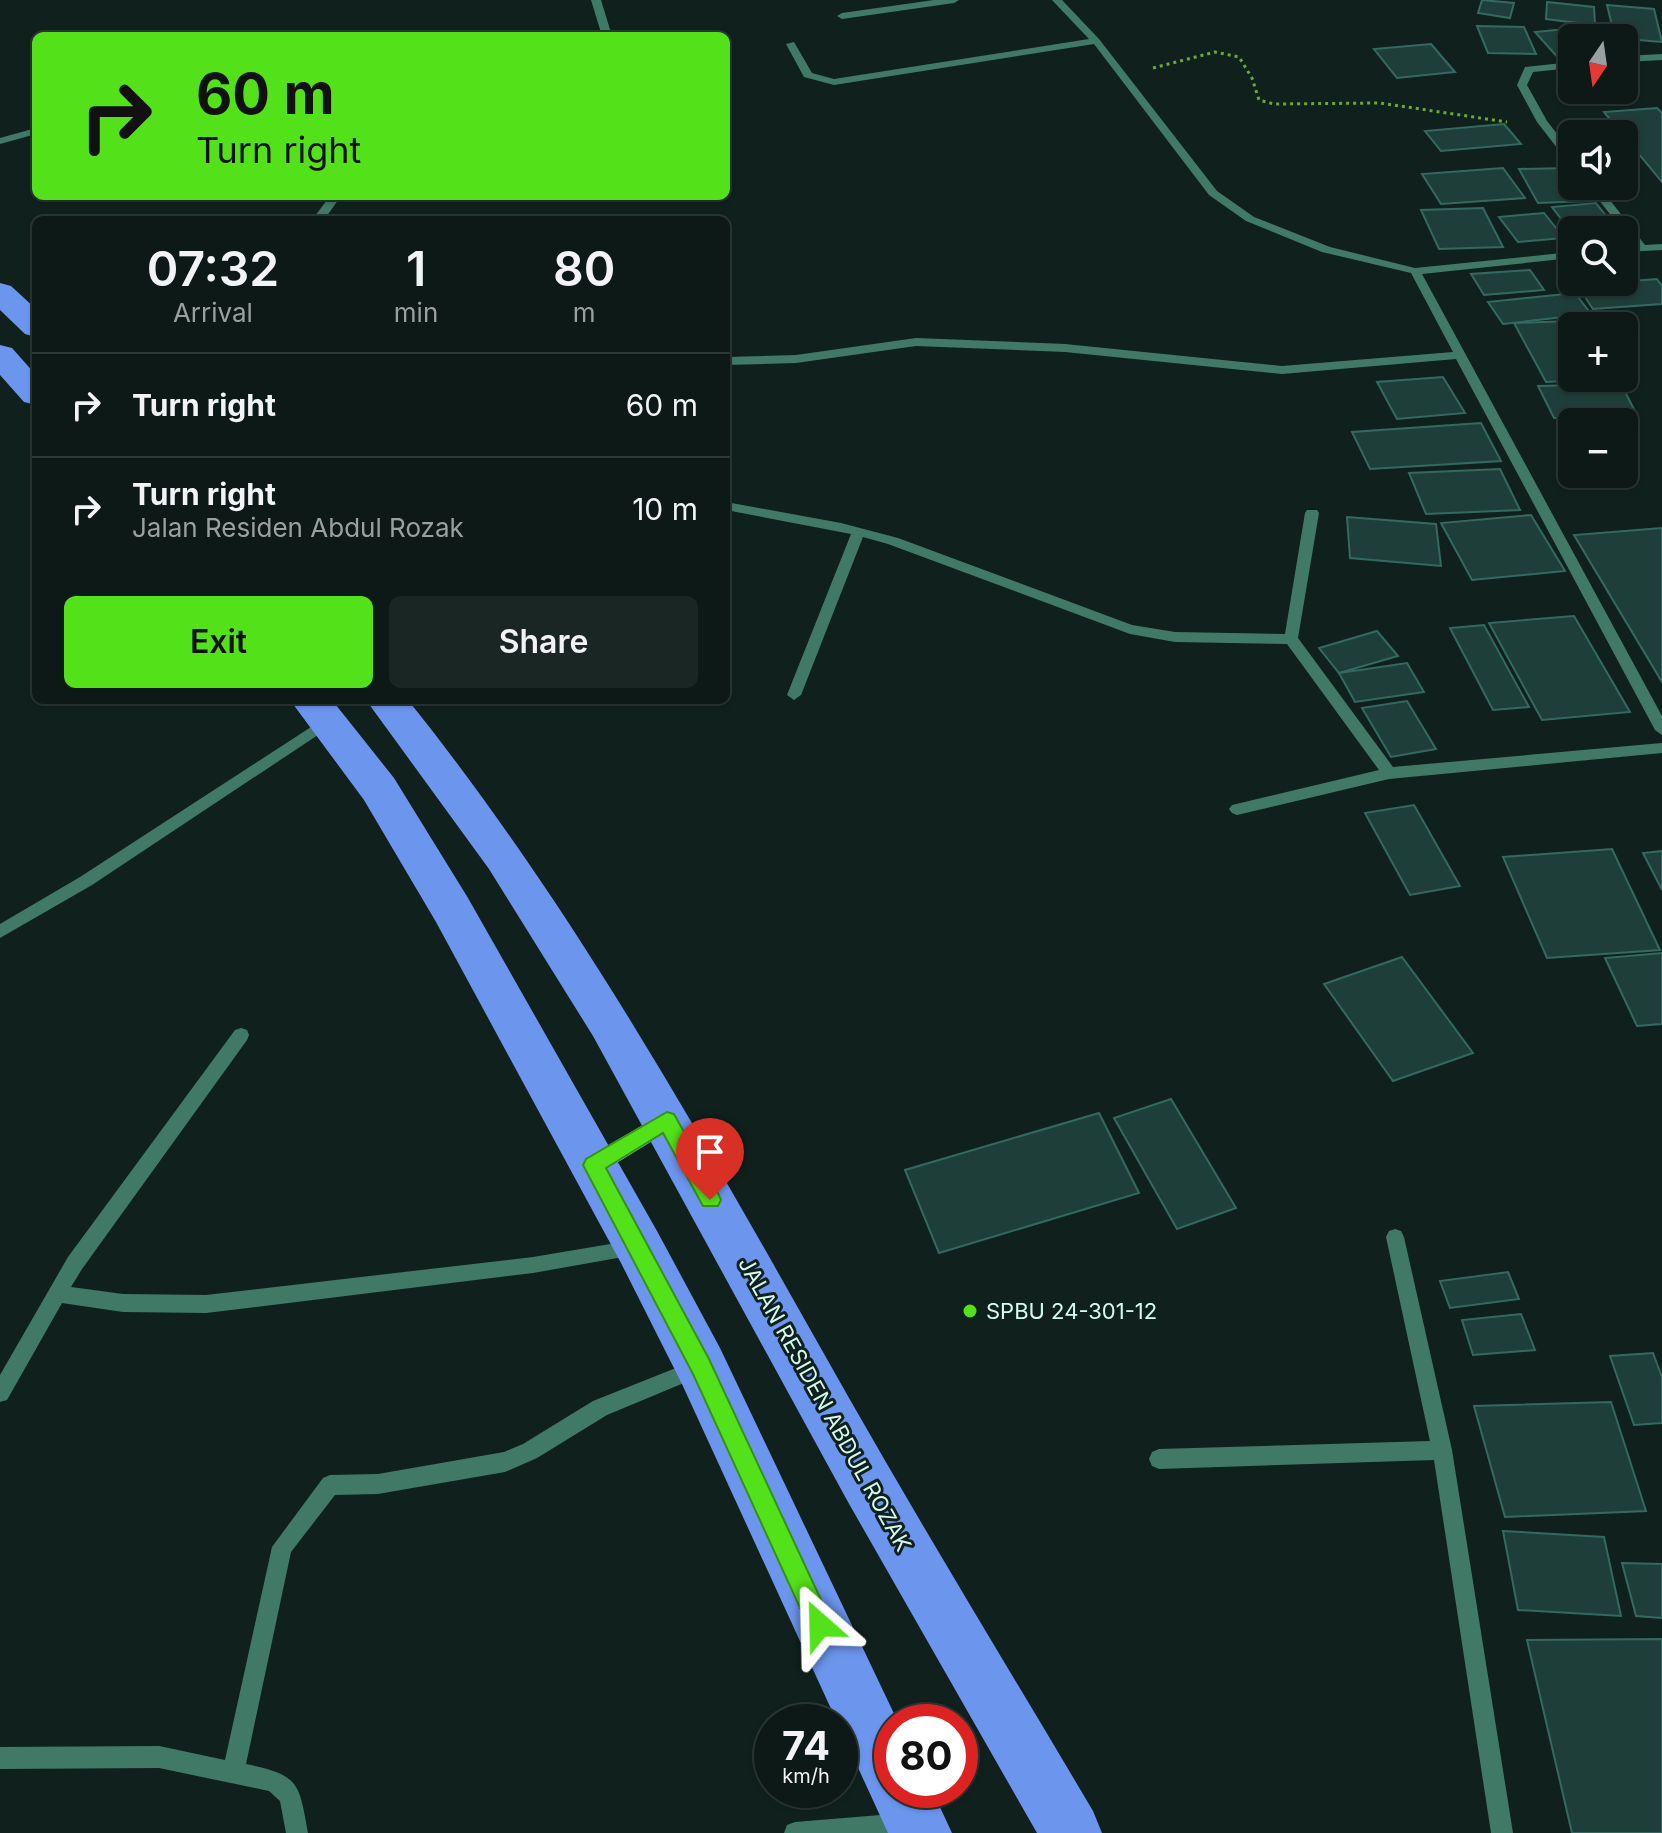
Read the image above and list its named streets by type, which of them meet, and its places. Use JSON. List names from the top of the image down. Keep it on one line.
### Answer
{"streets":{"highway":["JALAN RESIDEN ABDUL ROZAK"]},"places":["SPBU 24-301-12"],"north":"bottom","page":{"map_buttons":["+","−"],"turn":["60 m","Turn right"],"eta":["07:32","Arrival","1","min","80","m"],"list":[{"name":"Turn right","value":"60 m"},{"name":"Turn right","note":"Jalan Residen Abdul Rozak","value":"10 m"}],"buttons":["Exit","Share"],"speed":"74 km/h","limit":"80"}}
